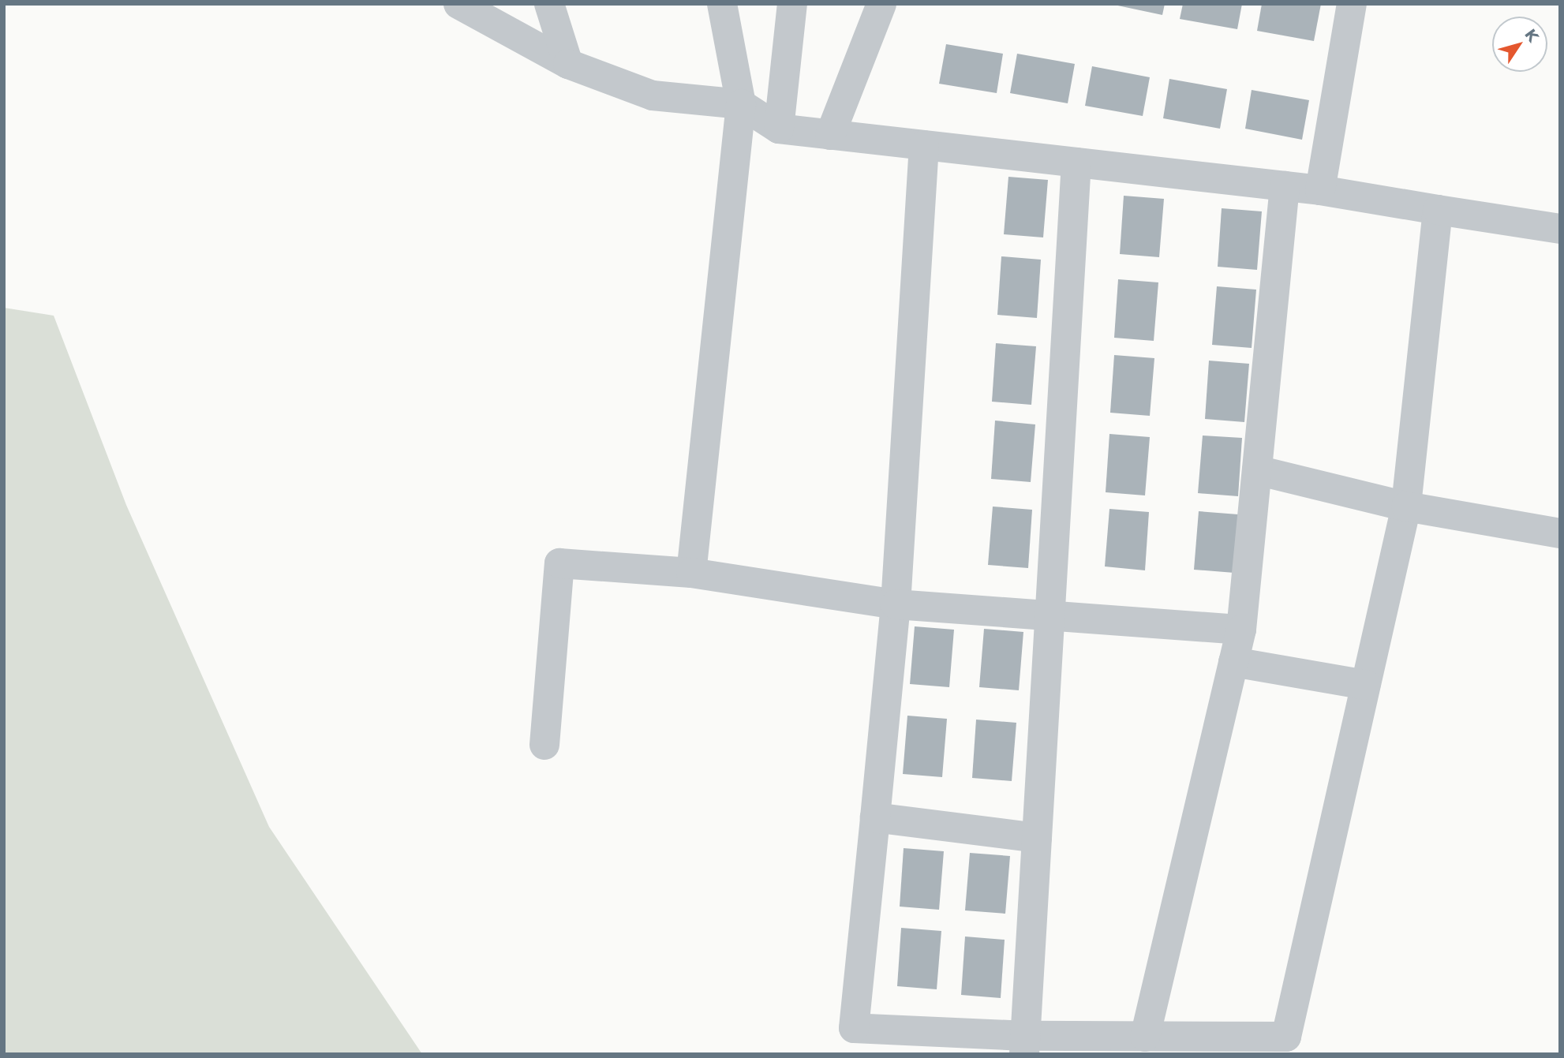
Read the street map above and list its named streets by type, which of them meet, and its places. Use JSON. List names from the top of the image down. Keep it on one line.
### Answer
{"north":"top right"}
